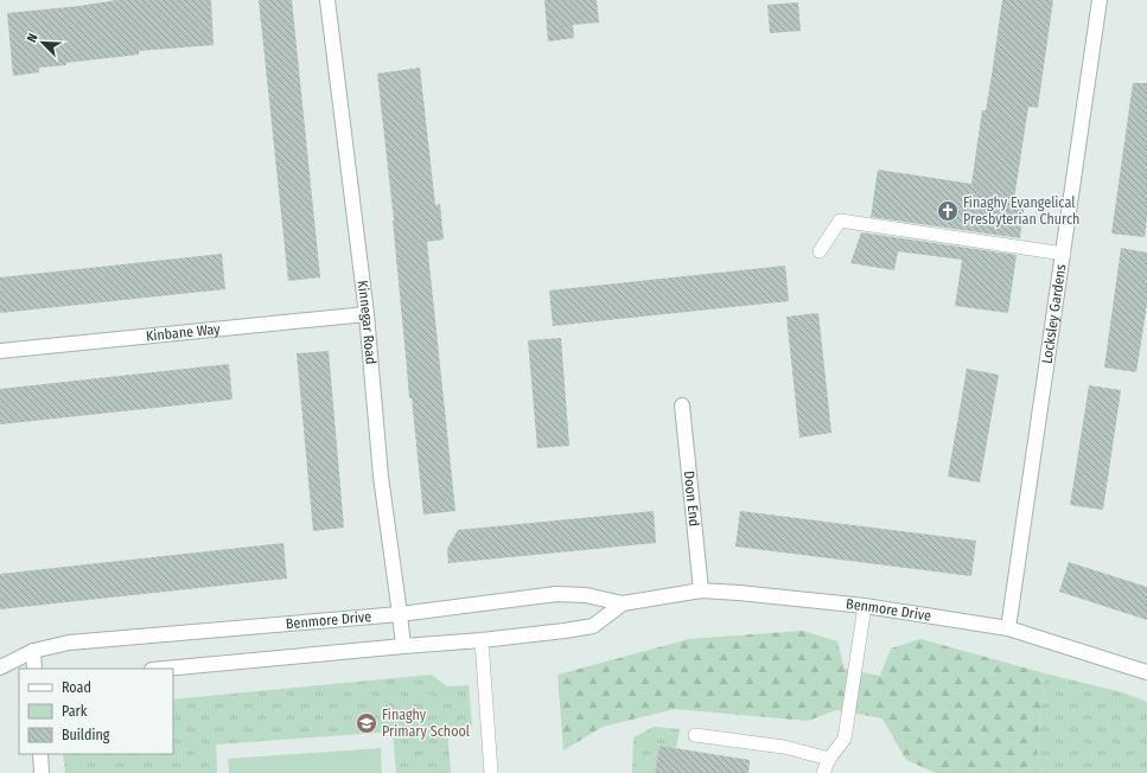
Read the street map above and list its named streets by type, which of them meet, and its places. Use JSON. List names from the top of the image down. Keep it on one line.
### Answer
{"streets":{"street":["Locksley Gardens","Kinnegar Road","Kinbane Way","Doon End","Benmore Drive"]},"crossings":[["Locksley Gardens","Benmore Drive"],["Kinnegar Road","Kinbane Way"],["Kinnegar Road","Benmore Drive"],["Doon End","Benmore Drive"]],"places":{"church":["Finaghy Evangelical Presbyterian Church"],"school or university":["Finaghy Primary School"]},"legend":["Road","Park","Building"],"north":"top left"}
